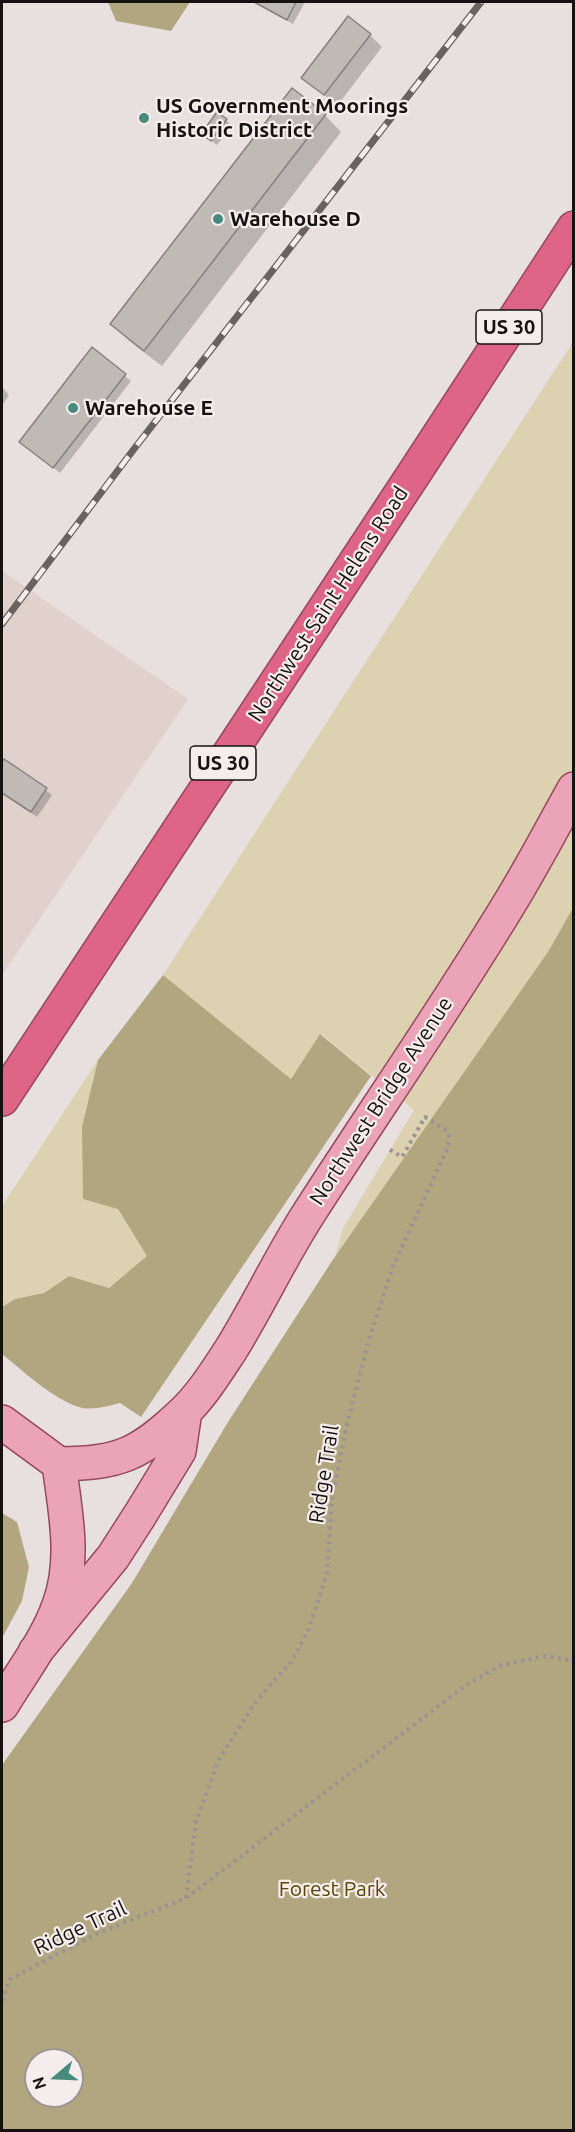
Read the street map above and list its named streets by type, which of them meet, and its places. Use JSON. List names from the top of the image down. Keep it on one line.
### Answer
{"streets":{"highway":["US 30","Northwest Saint Helens Road"],"main road":["Northwest Bridge Avenue"],"path":["Ridge Trail"]},"parks":["Forest Park"],"places":["US Government Moorings Historic District","Warehouse D","Warehouse E"],"north":"left"}
